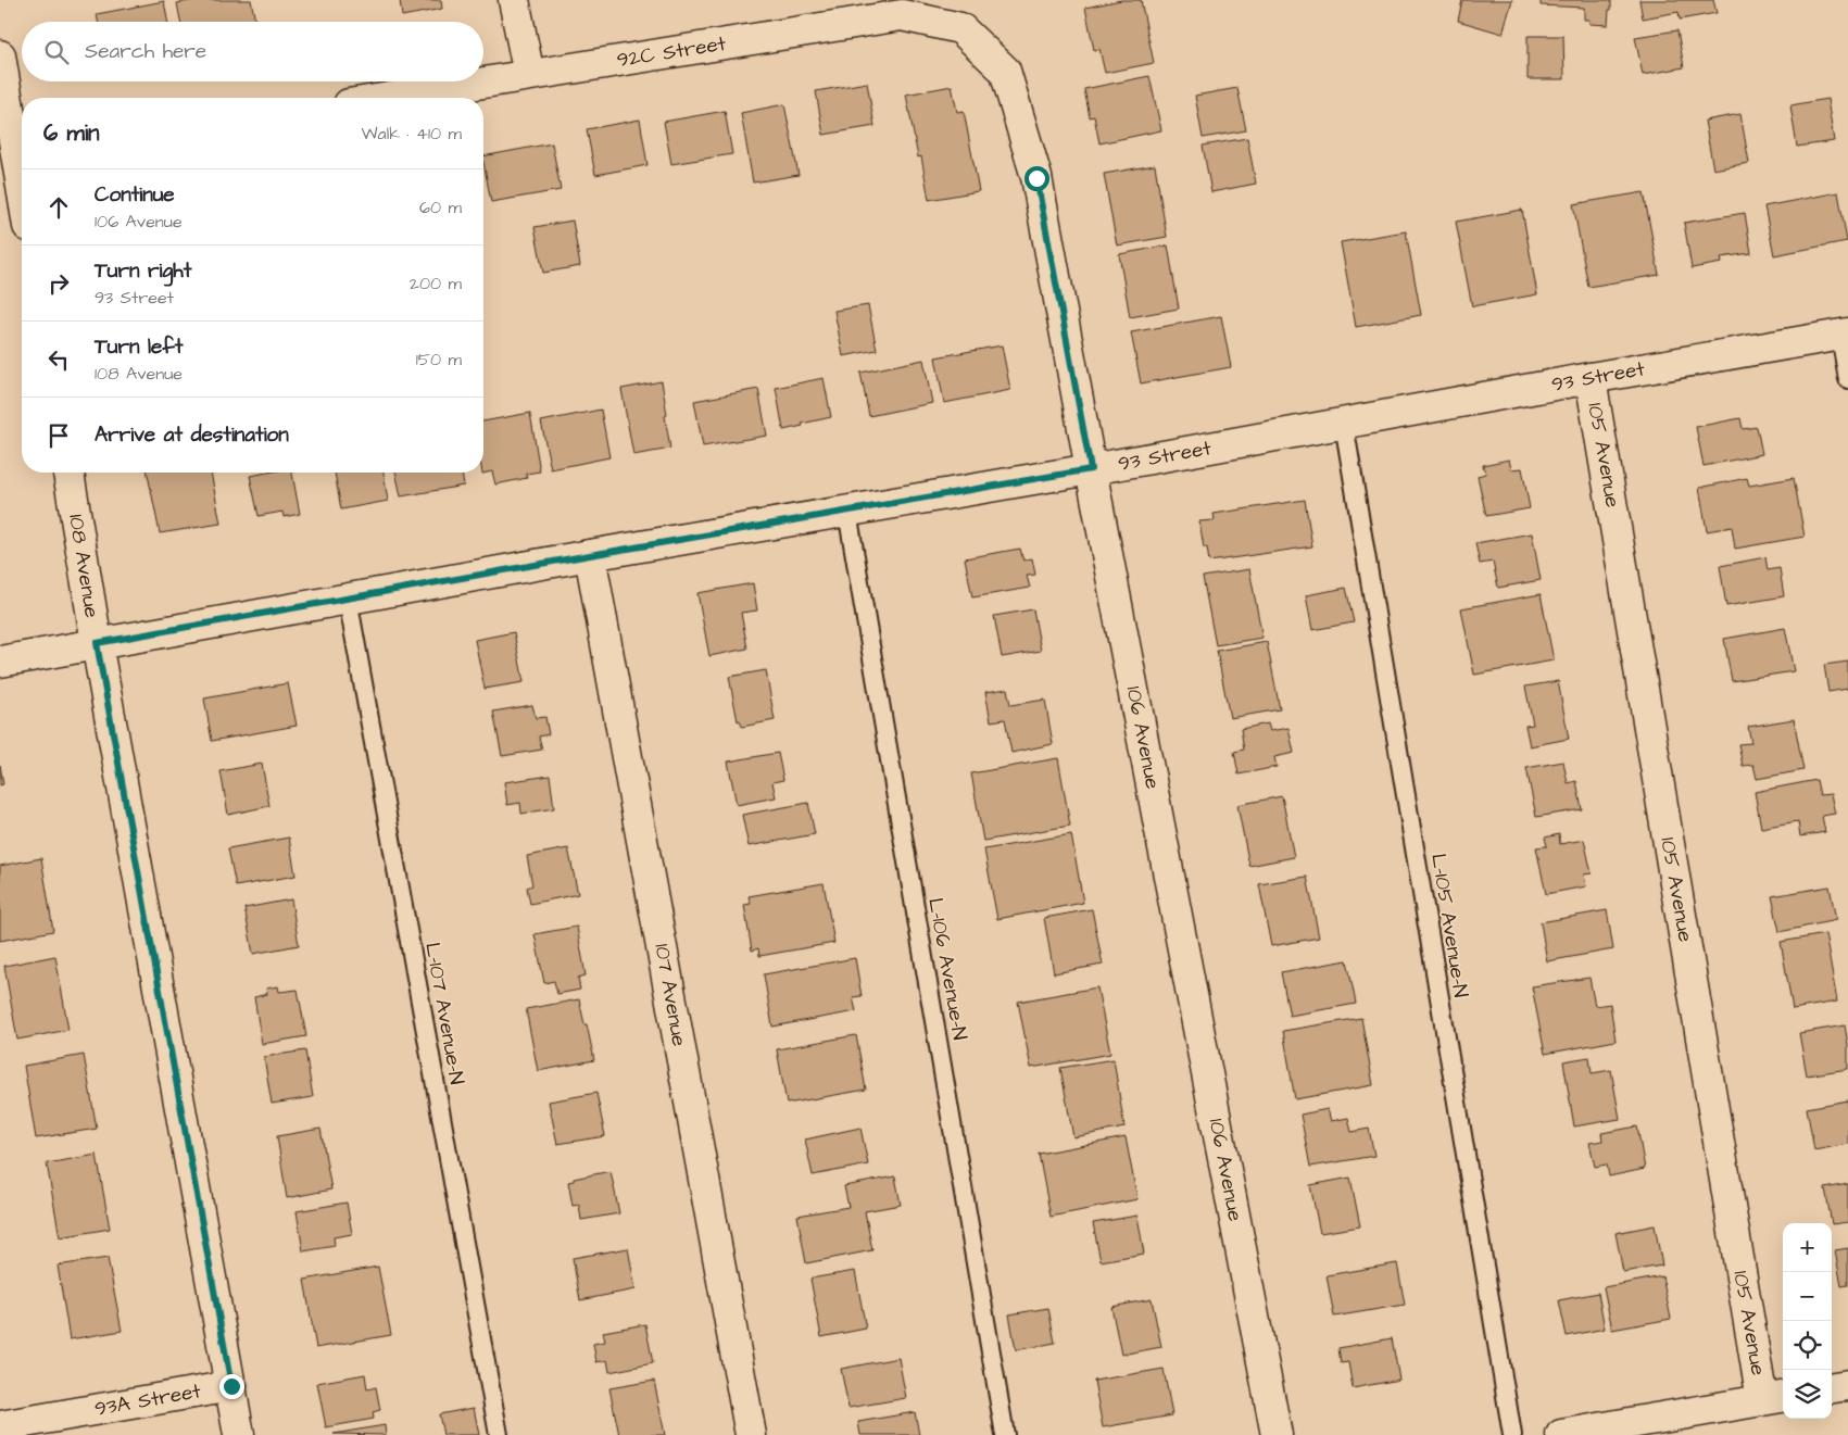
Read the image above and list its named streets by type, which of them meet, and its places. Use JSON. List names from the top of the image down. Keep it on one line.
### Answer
{"streets":{"street":["92C Street","93 Street","105 Avenue","108 Avenue","106 Avenue","107 Avenue","93A Street"],"lane":["L-105 Avenue-N","L-106 Avenue-N","L-107 Avenue-N"]},"crossings":[["92C Street","106 Avenue"],["93 Street","105 Avenue"],["93 Street","108 Avenue"],["93 Street","106 Avenue"],["93 Street","L-105 Avenue-N"],["93 Street","L-106 Avenue-N"],["93 Street","107 Avenue"],["93 Street","L-107 Avenue-N"],["108 Avenue","93A Street"]],"page":{"search":"Search here","heading":["6 min","Walk · 410 m"],"list":[["Continue","106 Avenue","60 m"],["Turn right","93 Street","200 m"],["Turn left","108 Avenue","150 m"],"Arrive at destination"],"map_buttons":["+","−"]}}
